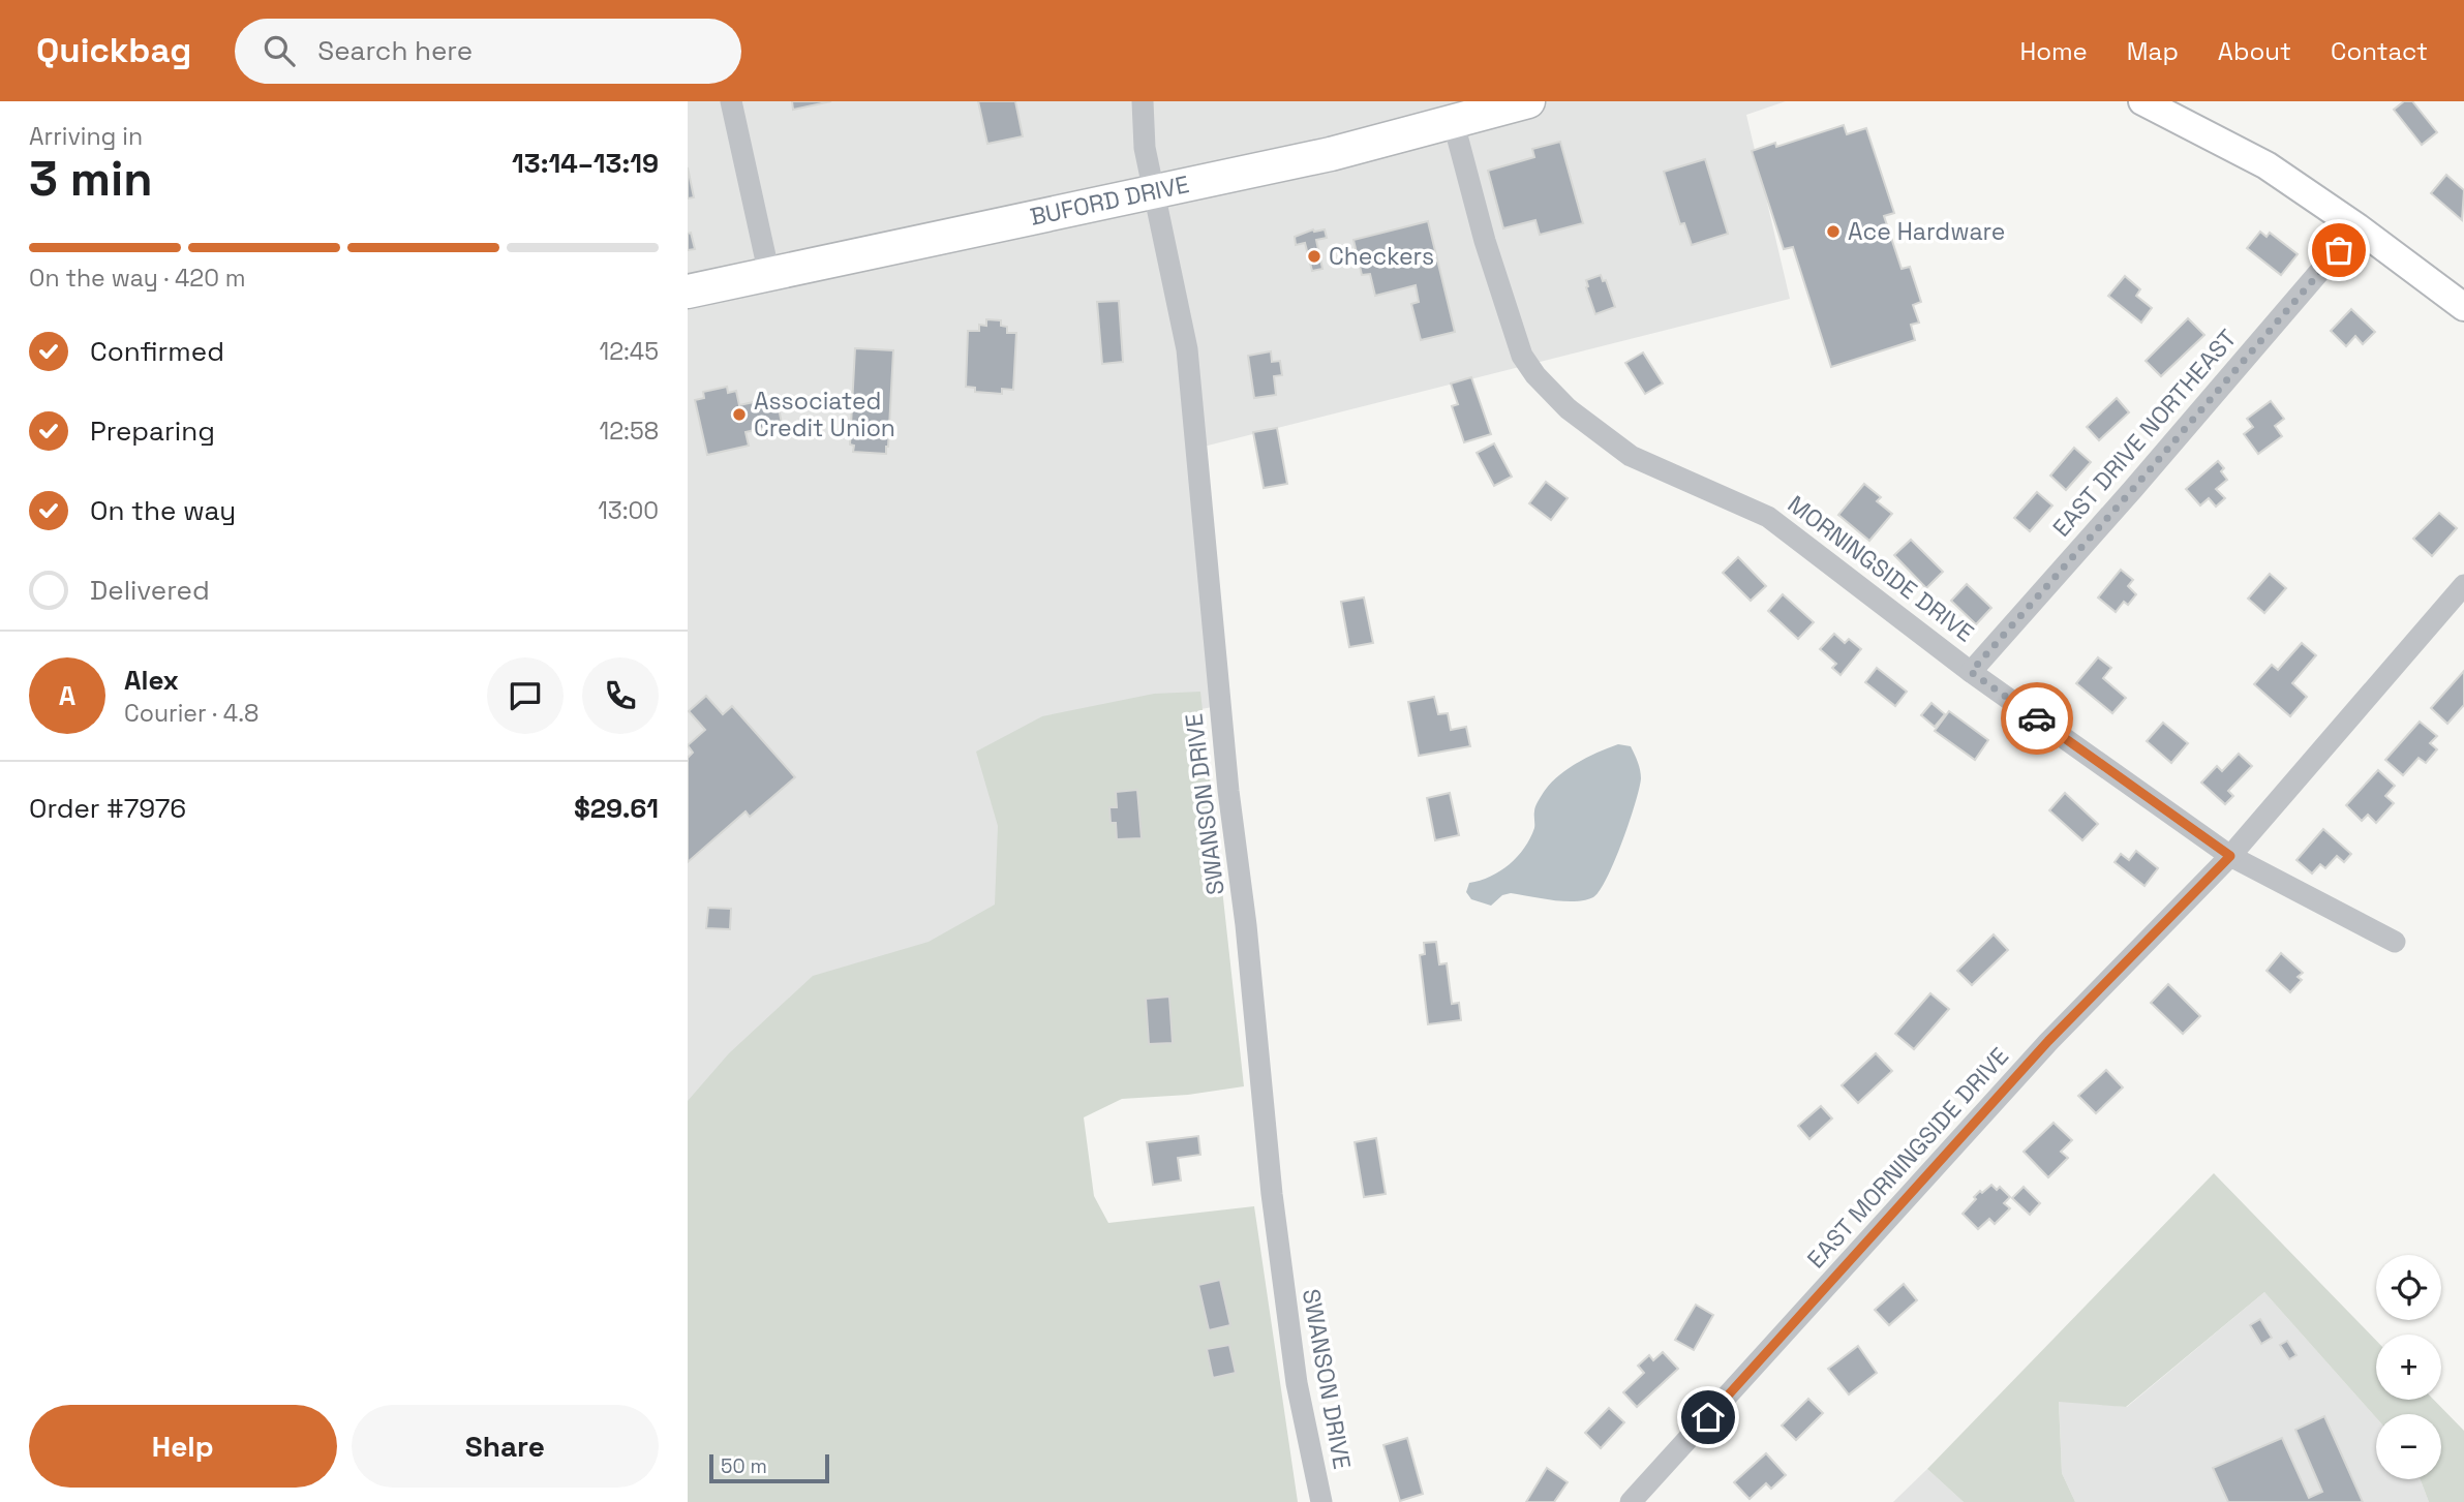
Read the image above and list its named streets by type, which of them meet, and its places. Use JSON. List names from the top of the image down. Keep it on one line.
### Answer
{"streets":{"highway":["BUFORD DRIVE"],"street":["EAST DRIVE NORTHEAST","MORNINGSIDE DRIVE","SWANSON DRIVE","EAST MORNINGSIDE DRIVE"]},"crossings":[["BUFORD DRIVE","MORNINGSIDE DRIVE"],["BUFORD DRIVE","SWANSON DRIVE"],["EAST DRIVE NORTHEAST","MORNINGSIDE DRIVE"],["MORNINGSIDE DRIVE","EAST MORNINGSIDE DRIVE"]],"places":["Ace Hardware","Checkers","Associated Credit Union"],"scale_bar":"50 m","page":{"header":"Quickbag","search":"Search here","nav":["Home","Map","About","Contact"],"heading":["3 min","Arriving in","13:14–13:19"],"panel":["Alex","Courier · 4.8","Order #7976","$29.61"],"bar":"On the way · 420 m","list":[["Confirmed","12:45"],["Preparing","12:58"],["On the way","13:00"],"Delivered"],"round":"A","map_buttons":["+","−"],"buttons":["Help","Share"],"scale":"50 m"}}
